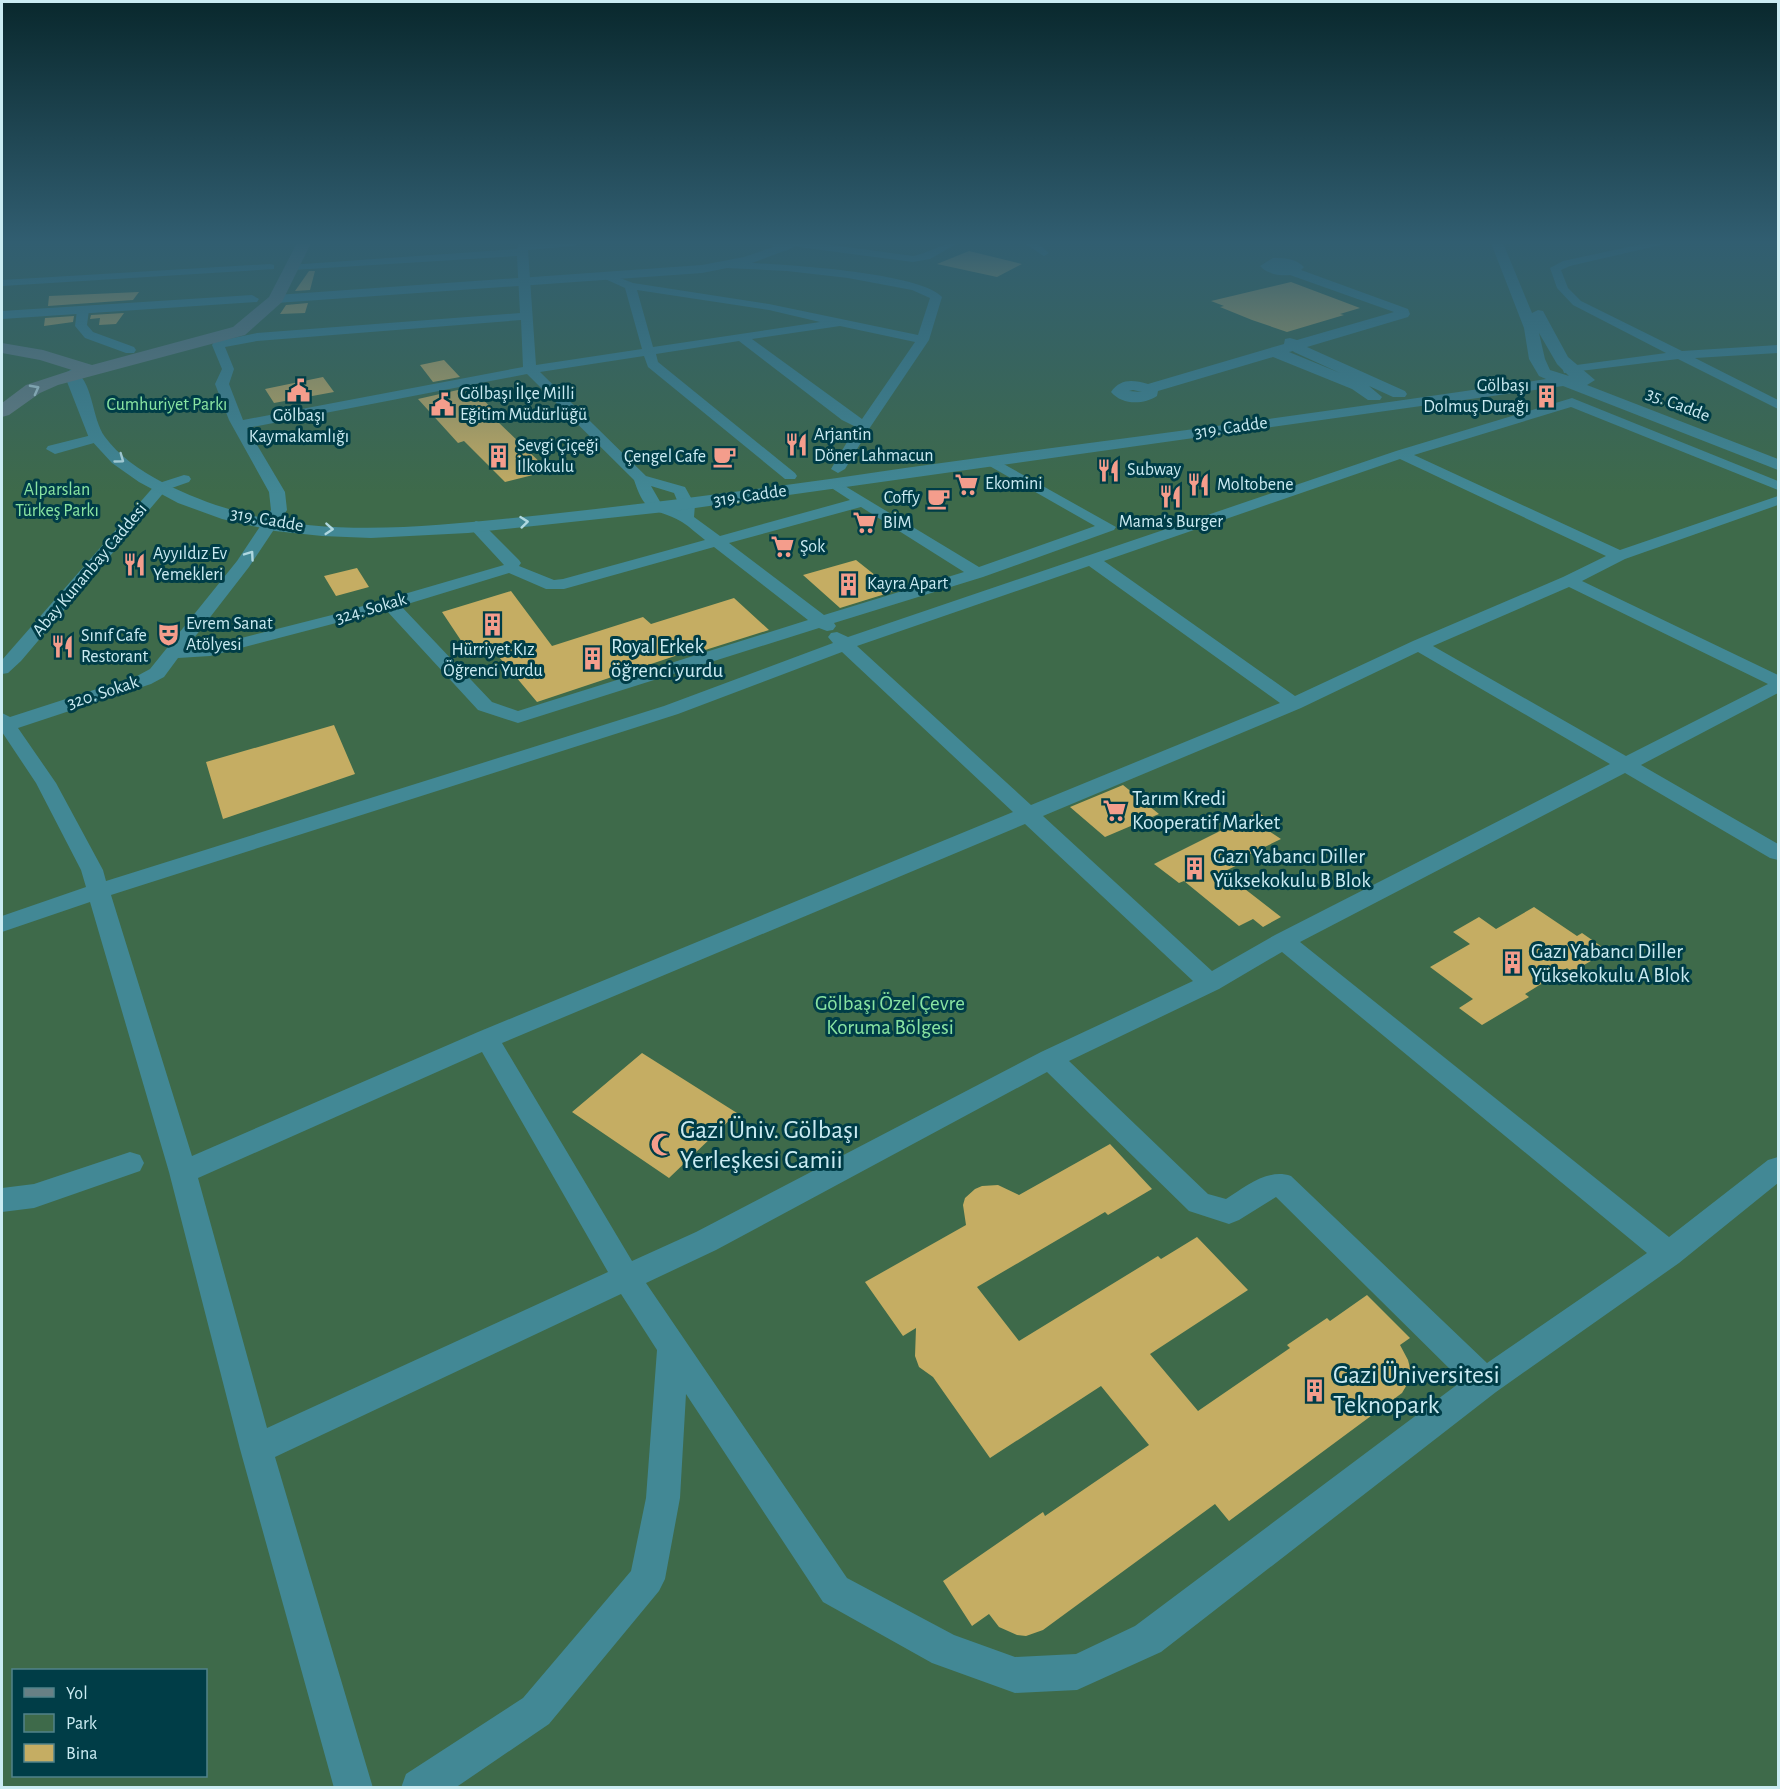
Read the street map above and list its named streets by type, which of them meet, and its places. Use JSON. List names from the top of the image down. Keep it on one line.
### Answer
{"streets":{"street":["35. Cadde","319. Cadde","Abay Kunanbay Caddesi","324. Sokak","320. Sokak"]},"crossings":[["35. Cadde","319. Cadde"],["319. Cadde","Abay Kunanbay Caddesi"],["319. Cadde","320. Sokak"],["324. Sokak","320. Sokak"]],"one_way":["320. Sokak"],"parks":["Cumhuriyet Parkı","Alparslan Türkeş Parkı","Gölbaşı Özel Çevre Koruma Bölgesi"],"places":{"public building":["Gölbaşı Kaymakamlığı","Gölbaşı İlçe Milli Eğitim Müdürlüğü"],"building":["Gölbaşı Dolmuş Durağı","Sevgi Çiçeği İlkokulu","Kayra Apart","Hürriyet Kız Öğrenci Yurdu","Royal Erkek öğrenci yurdu","Gazı Yabancı Diller Yüksekokulu B Blok","Gazı Yabancı Diller Yüksekokulu A Blok","Gazi Üniversitesi Teknopark"],"restaurant":["Arjantin Döner Lahmacun","Subway","Moltobene","Mama's Burger","Ayyıldız Ev Yemekleri","Sınıf Cafe Restorant"],"cafe":["Çengel Cafe","Coffy"],"supermarket":["Ekomini","BİM","Şok","Tarım Kredi Kooperatif Market"],"theatre":["Evrem Sanat Atölyesi"],"mosque":["Gazi Üniv. Gölbaşı Yerleşkesi Camii"]},"legend":["Yol","Park","Bina"]}
